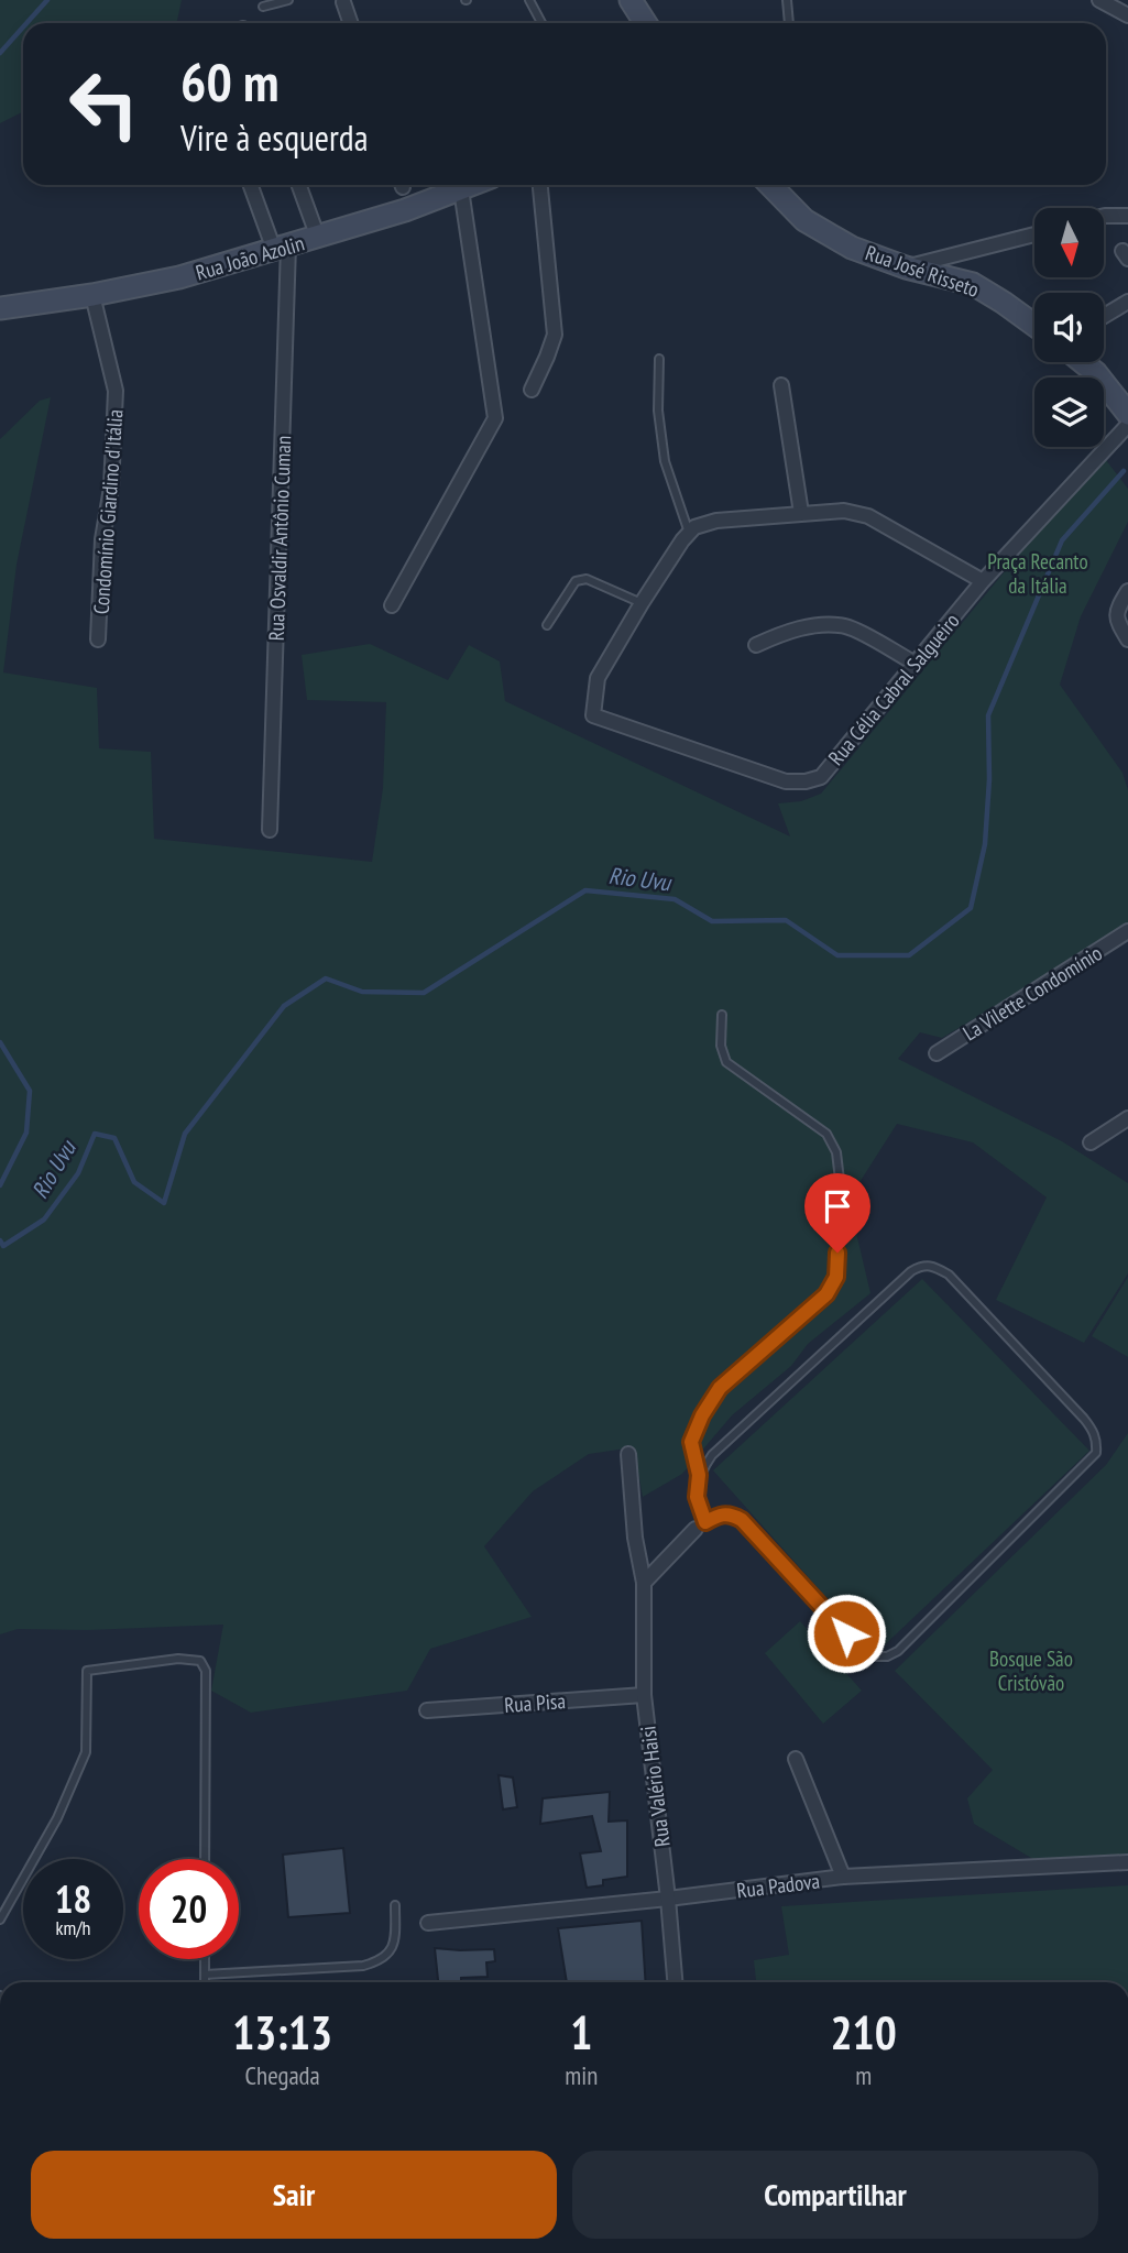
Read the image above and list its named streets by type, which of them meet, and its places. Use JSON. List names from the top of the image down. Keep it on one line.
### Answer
{"streets":{"street":["Rua João Azolin","Rua José Risseto","Condomínio Giardino d'Itália","Rua Osvaldir Antônio Cuman","Rua Célia Cabral Salgueiro","La Vilette Condomínio","Rua Pisa","Rua Valério Haisi","Rua Padova"]},"crossings":[["Rua João Azolin","Condomínio Giardino d'Itália"],["Rua João Azolin","Rua Osvaldir Antônio Cuman"],["Rua Pisa","Rua Valério Haisi"],["Rua Valério Haisi","Rua Padova"]],"water":["Rio Uvu"],"parks":["Praça Recanto da Itália","Bosque São Cristóvão"],"north":"bottom","page":{"turn":["60 m","Vire à esquerda"],"speed":"18 km/h","limit":"20","eta":["13:13","Chegada","1","min","210","m"],"buttons":["Sair","Compartilhar"]}}
